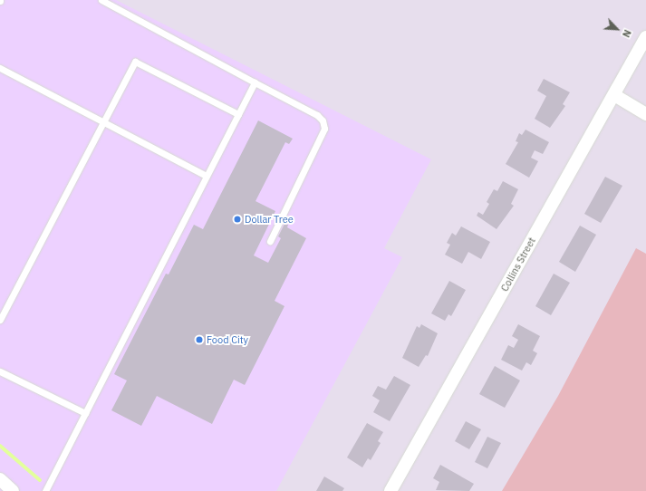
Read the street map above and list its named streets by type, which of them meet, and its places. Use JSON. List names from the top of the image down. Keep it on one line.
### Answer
{"streets":{"street":["Collins Street"]},"places":["Dollar Tree","Food City"],"north":"bottom right"}
